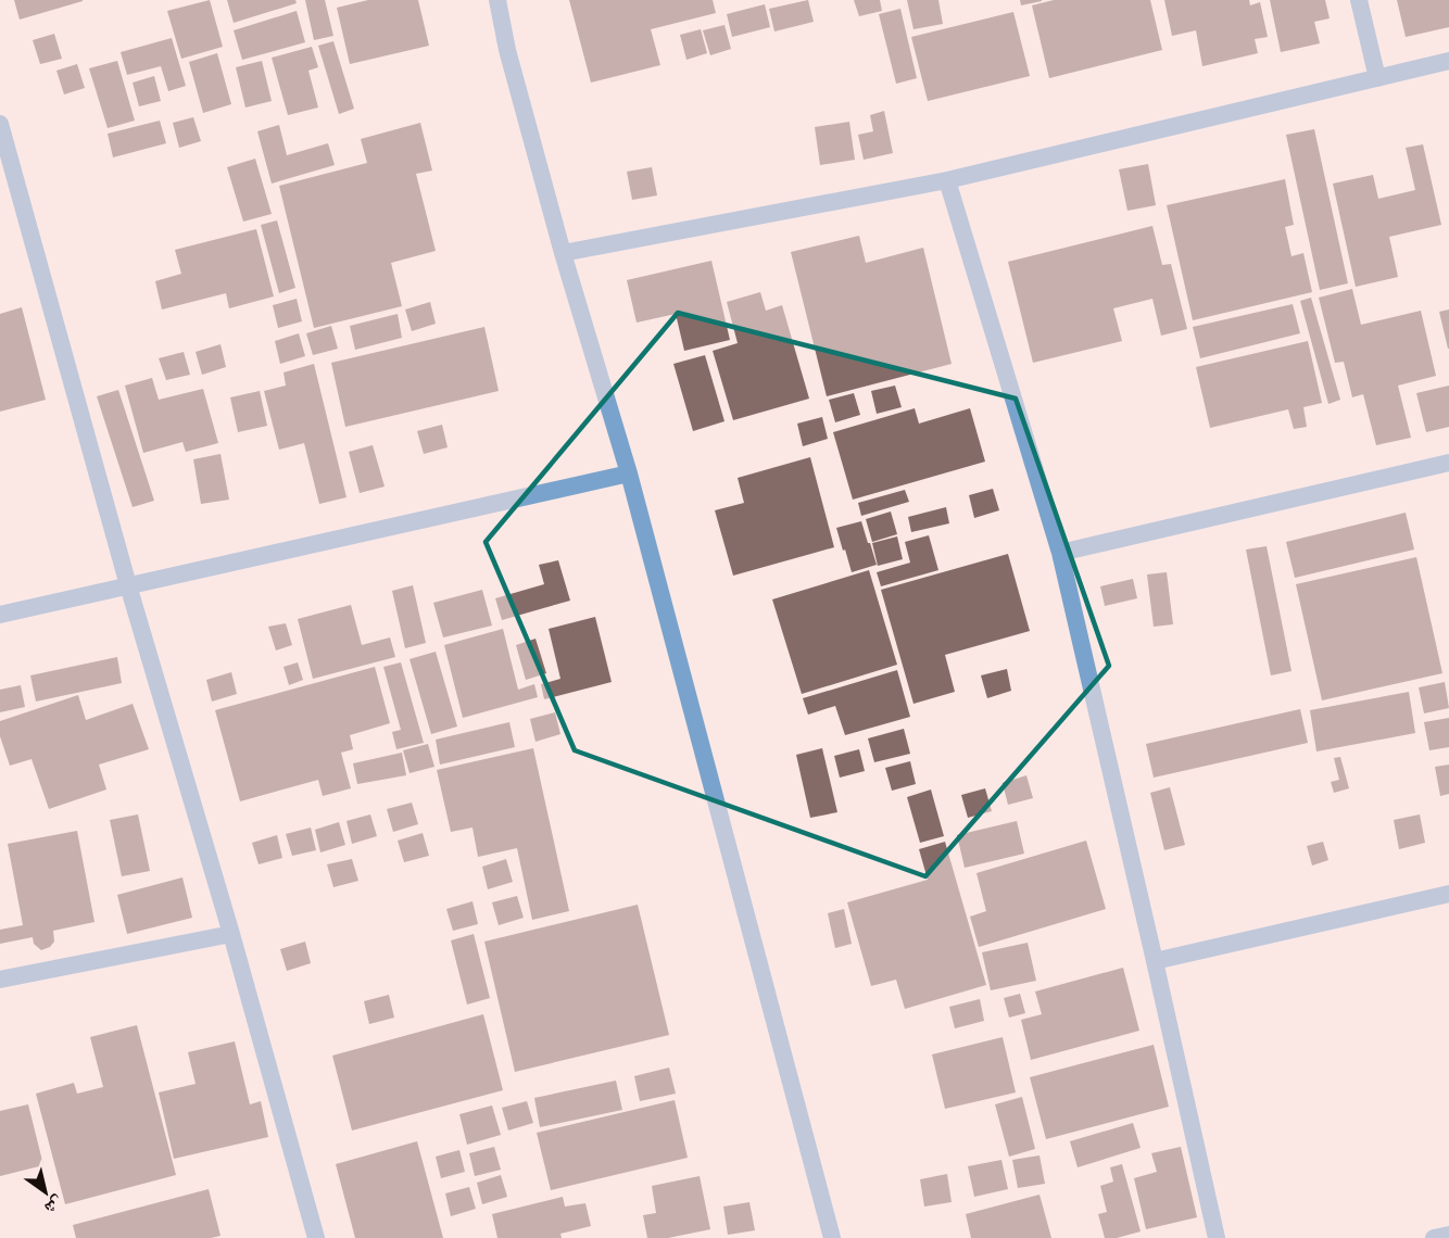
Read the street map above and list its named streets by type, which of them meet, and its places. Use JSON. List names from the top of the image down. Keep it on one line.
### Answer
{"north":"bottom right"}
